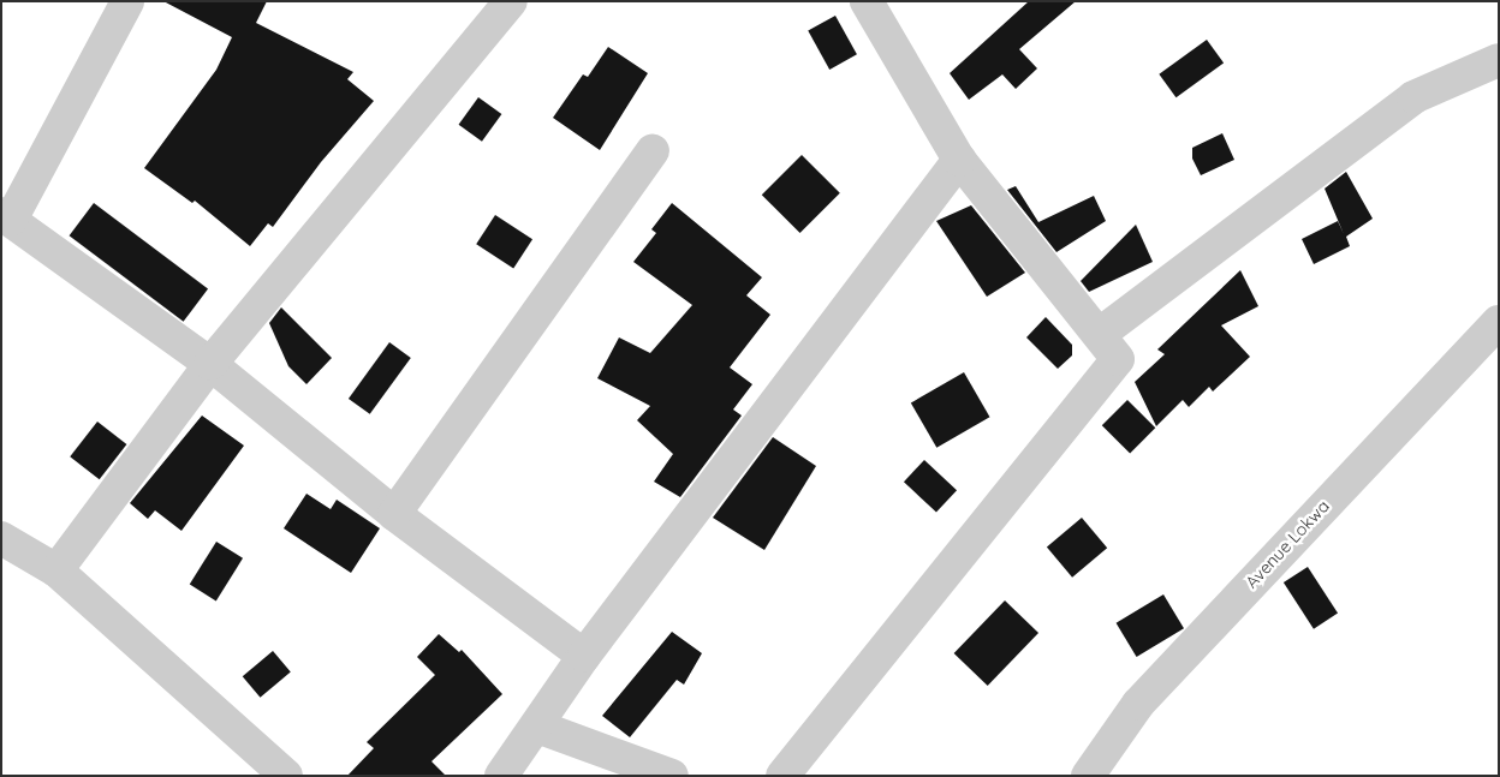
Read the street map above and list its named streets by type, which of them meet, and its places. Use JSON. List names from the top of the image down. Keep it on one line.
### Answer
{"streets":{"street":["Avenue Lokwa"]}}
